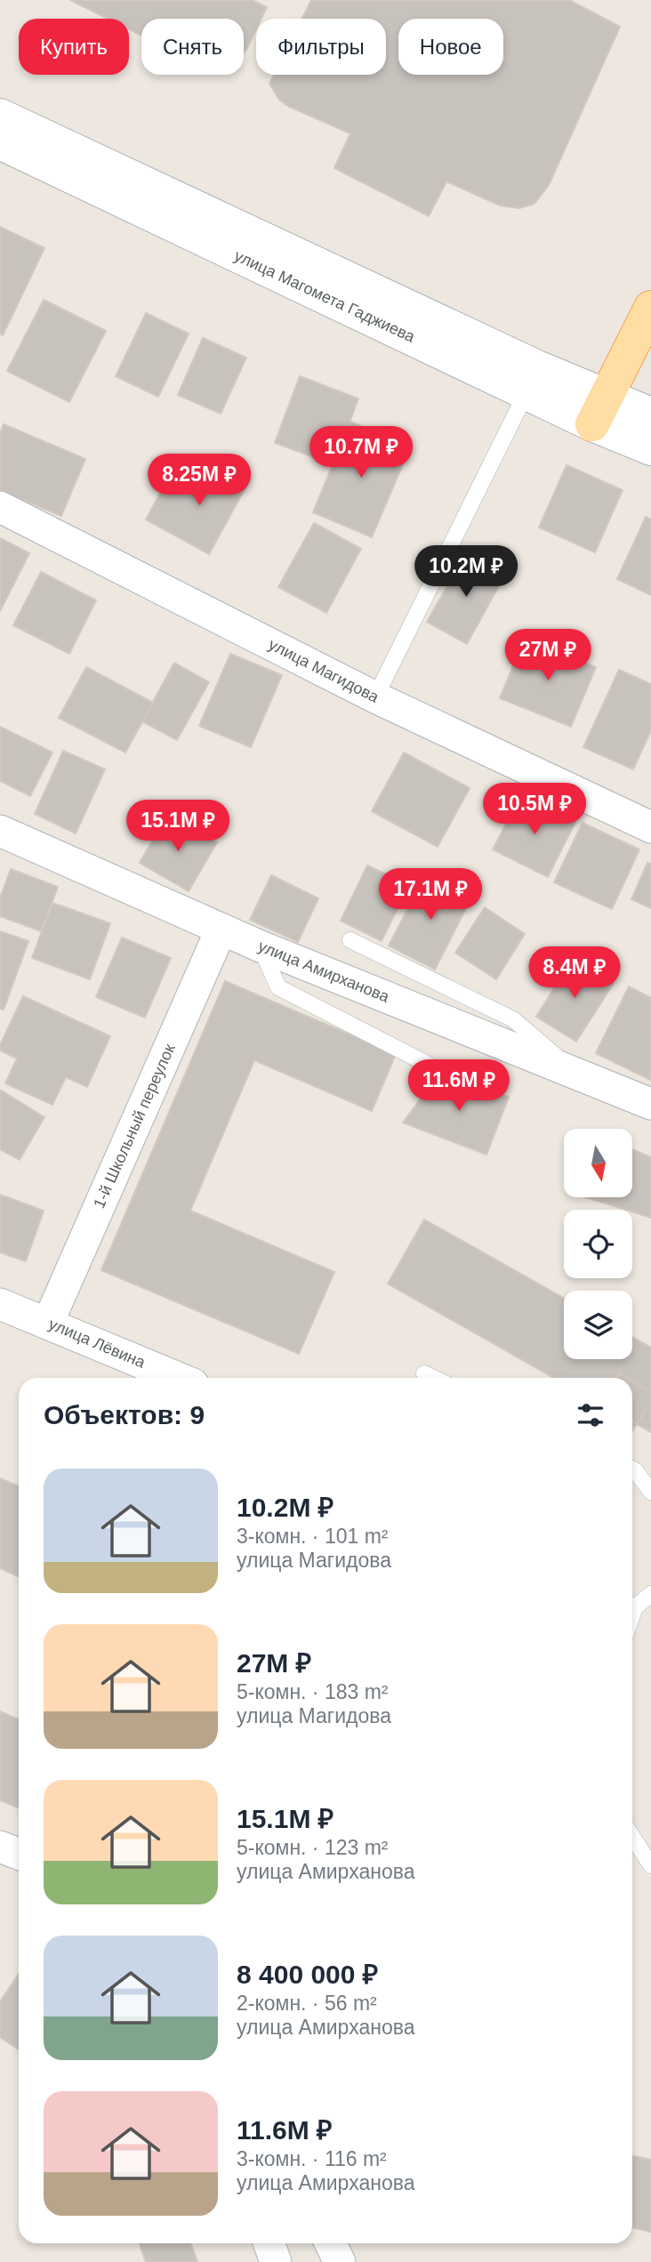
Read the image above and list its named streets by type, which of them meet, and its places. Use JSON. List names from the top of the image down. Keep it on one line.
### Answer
{"streets":{"main road":["улица Магомета Гаджиева"],"street":["улица Магидова","улица Амирханова","1-й Школьный переулок","улица Лёвина"]},"crossings":[["улица Амирханова","1-й Школьный переулок"],["1-й Школьный переулок","улица Лёвина"]],"north":"bottom","page":{"chip":["Купить","Снять","Фильтры","Новое"],"price":["10.7M ₽","8.25M ₽","10.2M ₽","27M ₽","10.5M ₽","15.1M ₽","17.1M ₽","8.4M ₽","11.6M ₽"],"heading":"Объектов: 9","list":[{"name":"10.2M ₽","note":"3-комн. · 101 m² · улица Магидова"},{"name":"27M ₽","note":"5-комн. · 183 m² · улица Магидова"},{"name":"15.1M ₽","note":"5-комн. · 123 m² · улица Амирханова"},{"name":"8 400 000 ₽","note":"2-комн. · 56 m² · улица Амирханова"},{"name":"11.6M ₽","note":"3-комн. · 116 m² · улица Амирханова"}]}}
